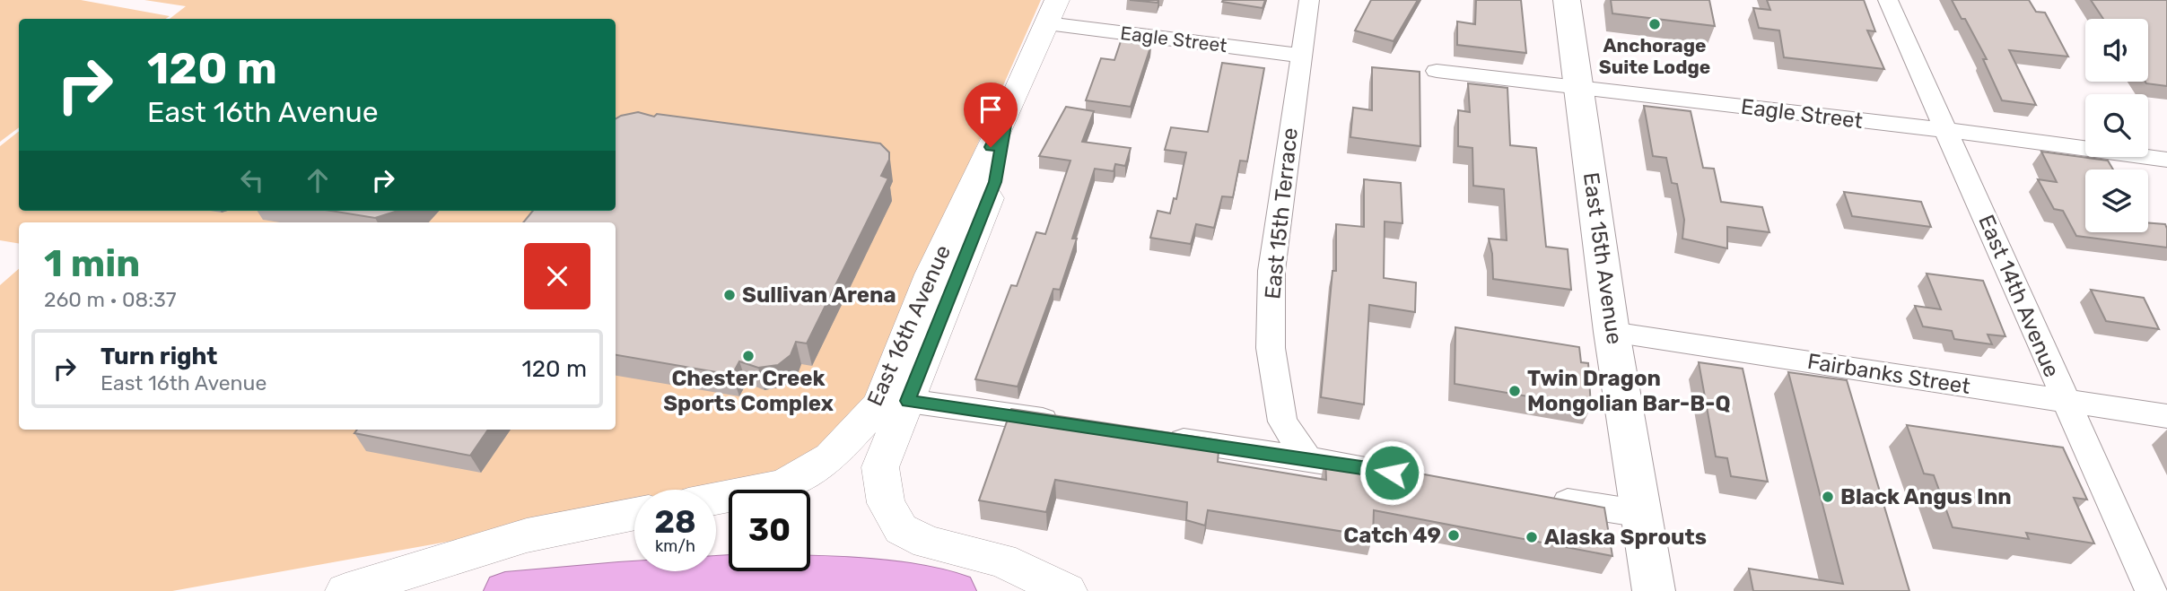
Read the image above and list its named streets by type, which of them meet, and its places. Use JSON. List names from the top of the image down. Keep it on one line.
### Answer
{"streets":{"main road":["East 15th Avenue"],"street":["Eagle Street","East 15th Terrace","East 14th Avenue","East 16th Avenue","Fairbanks Street"]},"crossings":[["Eagle Street","East 15th Terrace"],["Eagle Street","East 15th Avenue"],["Eagle Street","East 14th Avenue"],["Eagle Street","East 16th Avenue"],["East 15th Avenue","Fairbanks Street"],["East 14th Avenue","Fairbanks Street"]],"places":["Anchorage Suite Lodge","Sullivan Arena","Chester Creek Sports Complex","Twin Dragon Mongolian Bar-B-Q","Black Angus Inn","Catch 49","Alaska Sprouts"],"page":{"turn":["120 m","East 16th Avenue"],"heading":["1 min","260 m · 08:37"],"list":[{"name":"Turn right","note":"East 16th Avenue","value":"120 m"}],"speed":"28 km/h","limit":"30"}}
